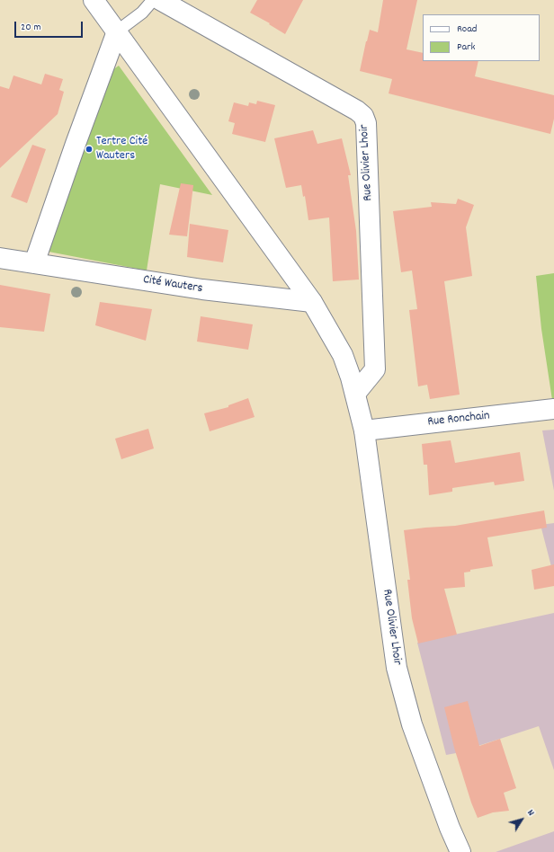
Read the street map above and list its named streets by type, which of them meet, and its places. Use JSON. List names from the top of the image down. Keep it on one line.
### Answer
{"streets":{"street":["Rue Olivier Lhoir","Cité Wauters","Rue Ronchain"]},"crossings":[["Rue Olivier Lhoir","Cité Wauters"],["Rue Olivier Lhoir","Rue Ronchain"]],"places":["Tertre Cité Wauters"],"legend":["Road","Park"],"scale_bar":"20 m","north":"top right"}
